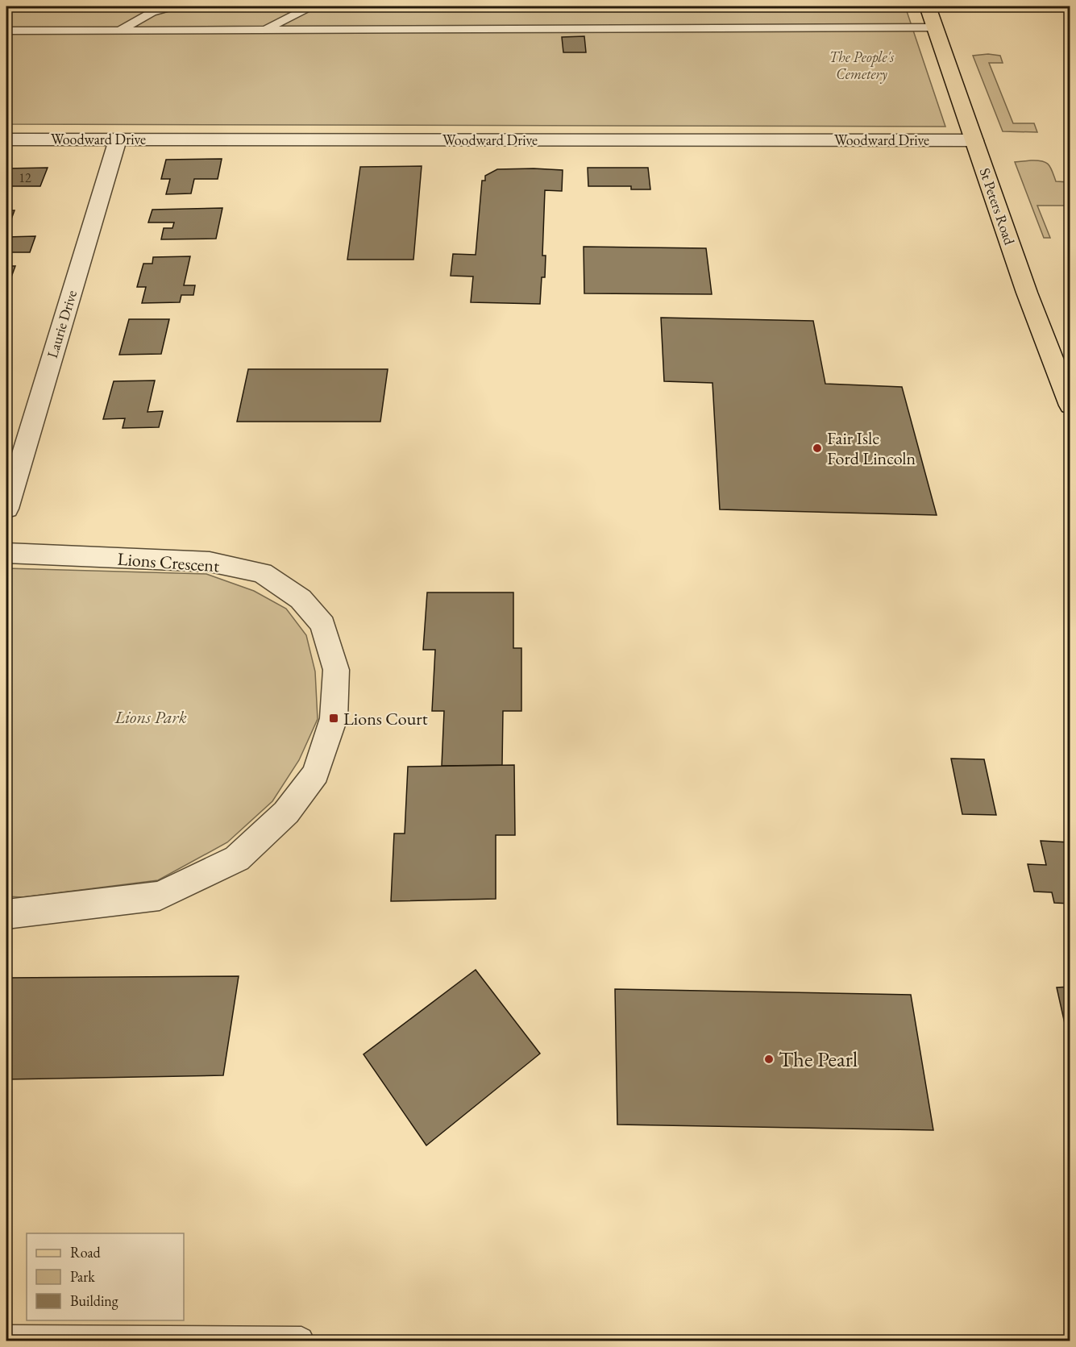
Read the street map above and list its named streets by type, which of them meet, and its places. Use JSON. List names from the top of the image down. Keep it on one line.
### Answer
{"streets":{"main road":["St Peters Road"],"street":["Woodward Drive","Laurie Drive","Lions Crescent"]},"crossings":[["Woodward Drive","St Peters Road"],["Woodward Drive","Laurie Drive"]],"parks":["The People's Cemetery","Lions Park"],"places":{"other":["Fair Isle Ford Lincoln","The Pearl"],"transit":["Lions Court"]},"house_numbers":["12"],"legend":["Road","Park","Building"]}
